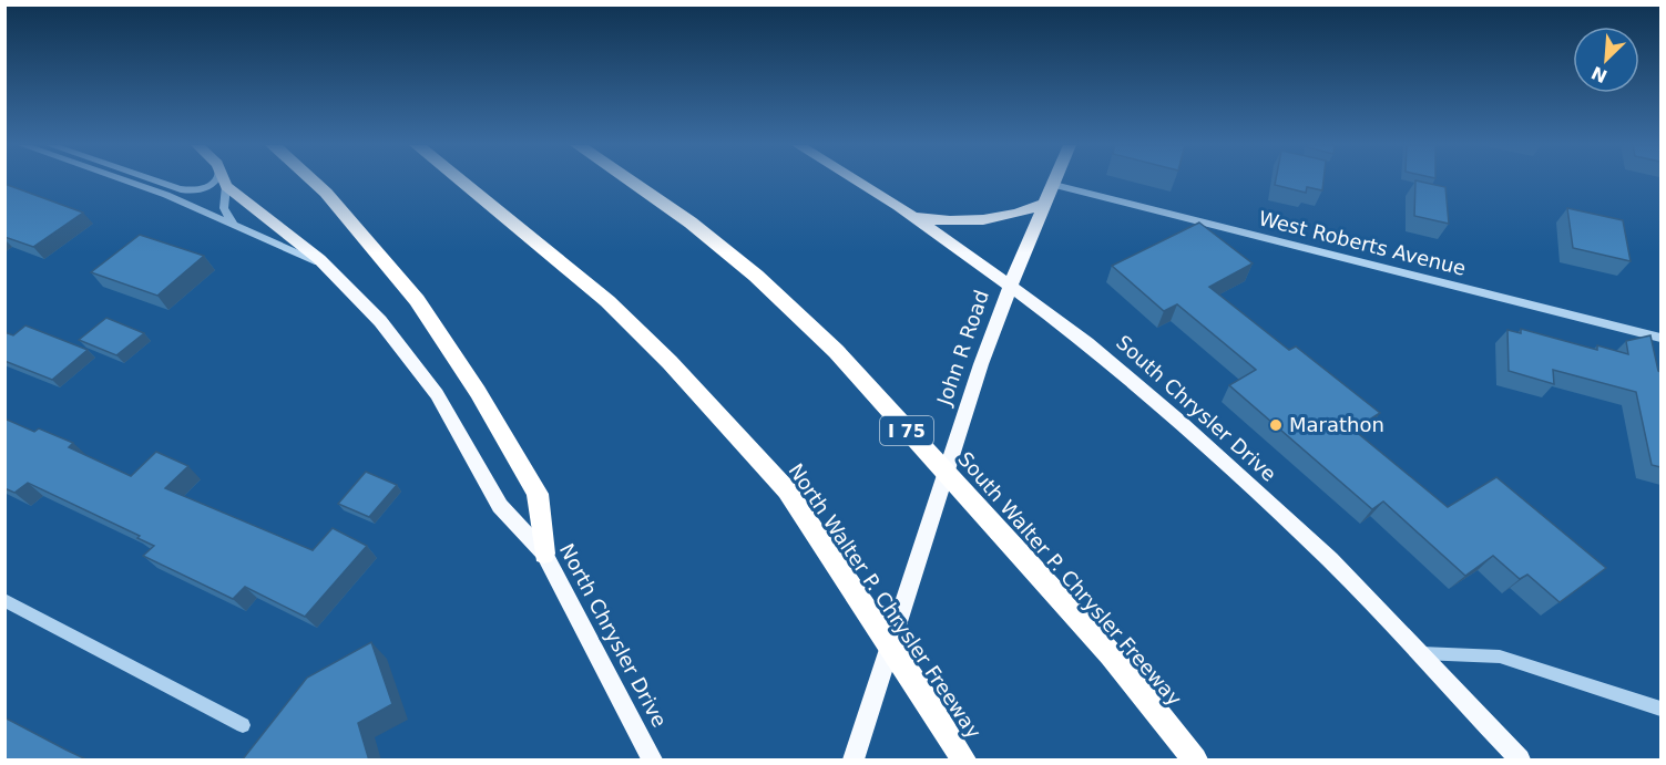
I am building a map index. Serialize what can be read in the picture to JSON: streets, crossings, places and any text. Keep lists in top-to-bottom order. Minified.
{"streets":{"highway":["I 75","South Walter P. Chrysler Freeway","North Walter P. Chrysler Freeway"],"main road":["John R Road","South Chrysler Drive","North Chrysler Drive"],"street":["West Roberts Avenue"]},"crossings":[["West Roberts Avenue","John R Road"],["John R Road","South Chrysler Drive"]],"places":["Marathon"],"north":"bottom left"}
